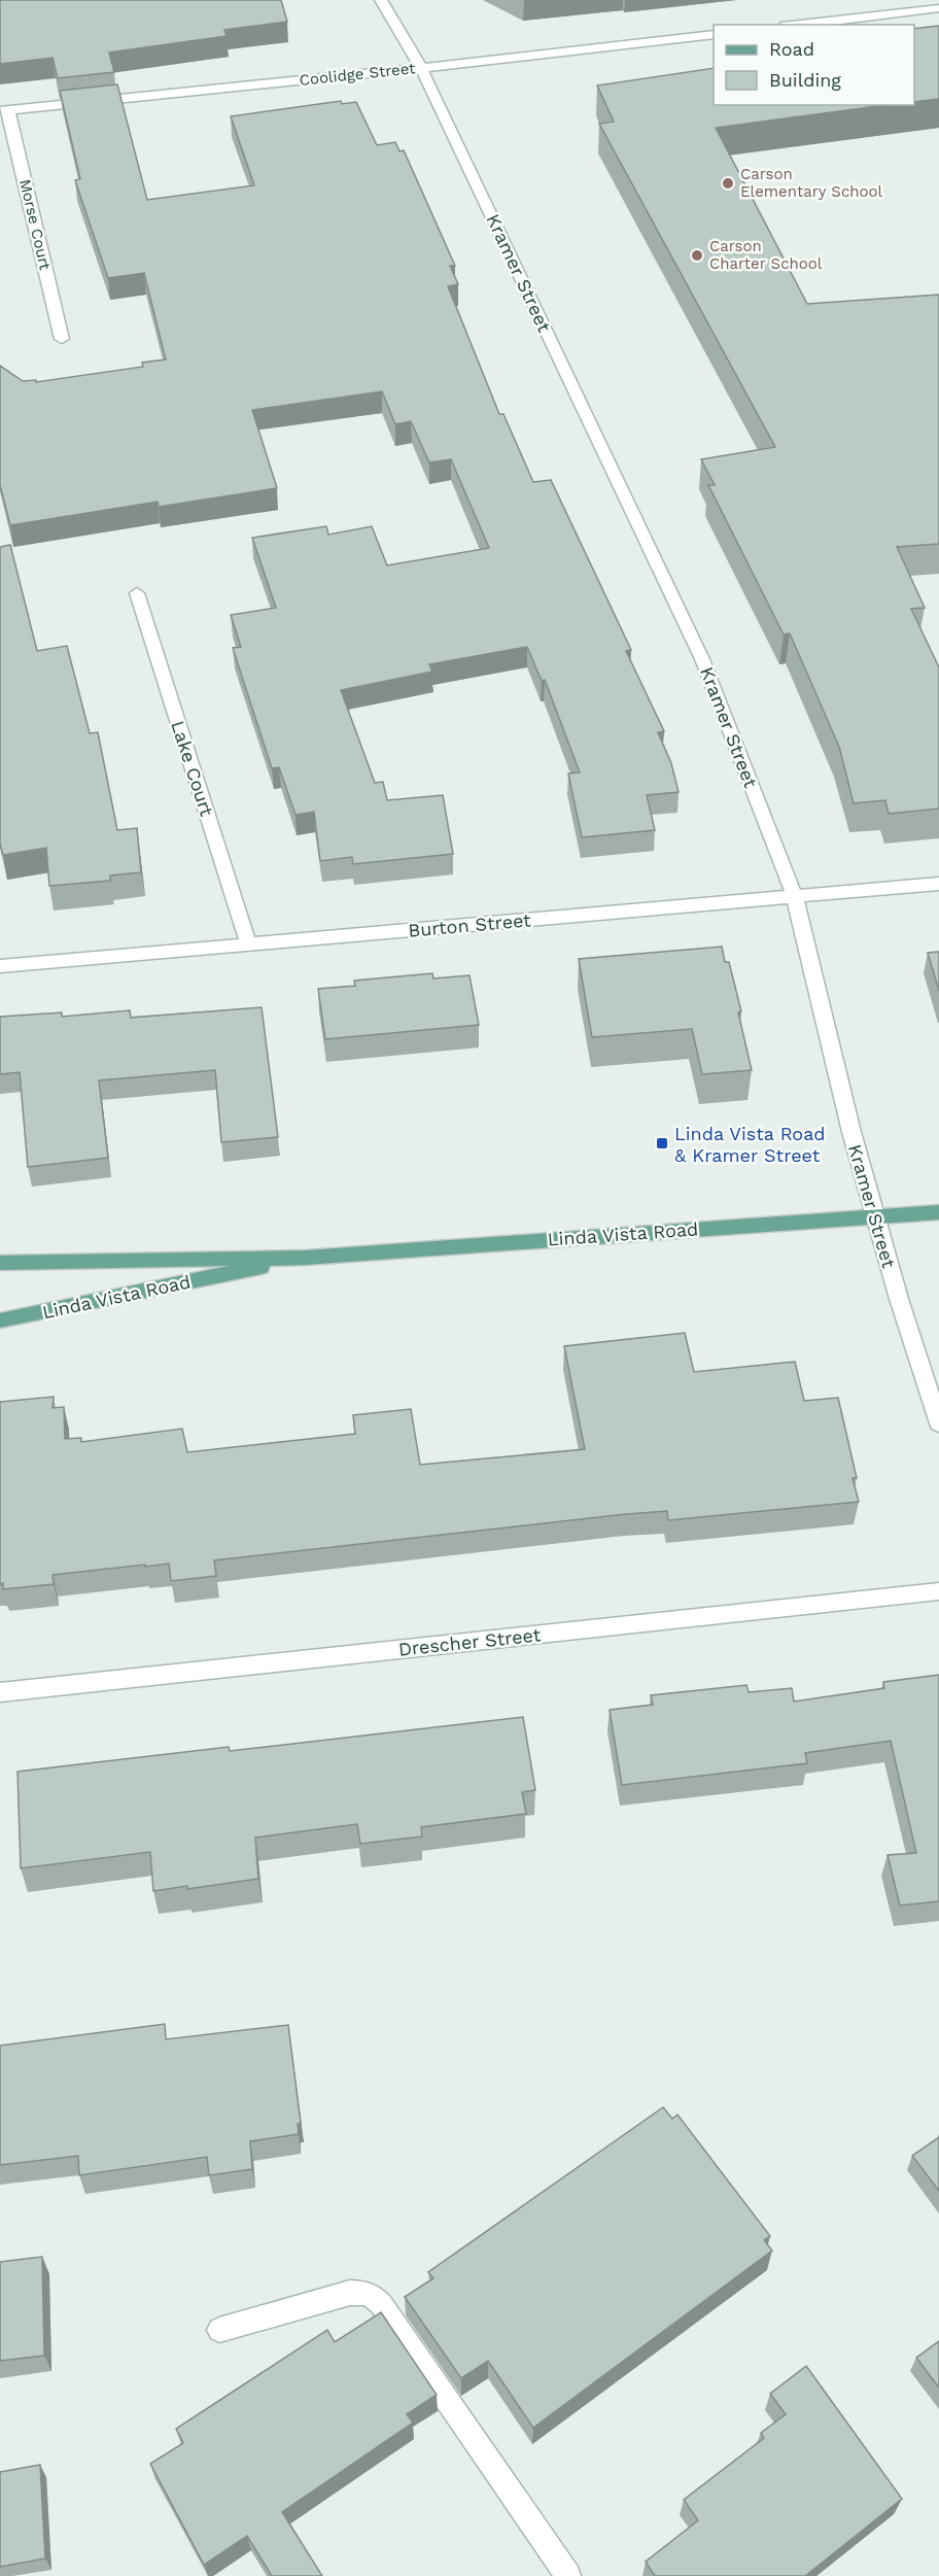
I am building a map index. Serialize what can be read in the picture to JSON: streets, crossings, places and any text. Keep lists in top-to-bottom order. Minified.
{"streets":{"main road":["Linda Vista Road"],"street":["Coolidge Street","Morse Court","Kramer Street","Lake Court","Burton Street","Drescher Street"]},"crossings":[["Coolidge Street","Morse Court"],["Coolidge Street","Kramer Street"],["Kramer Street","Burton Street"],["Kramer Street","Linda Vista Road"],["Lake Court","Burton Street"]],"places":{"other":["Carson Elementary School","Carson Charter School"],"transit":["Linda Vista Road & Kramer Street"]},"legend":["Road","Building"]}
